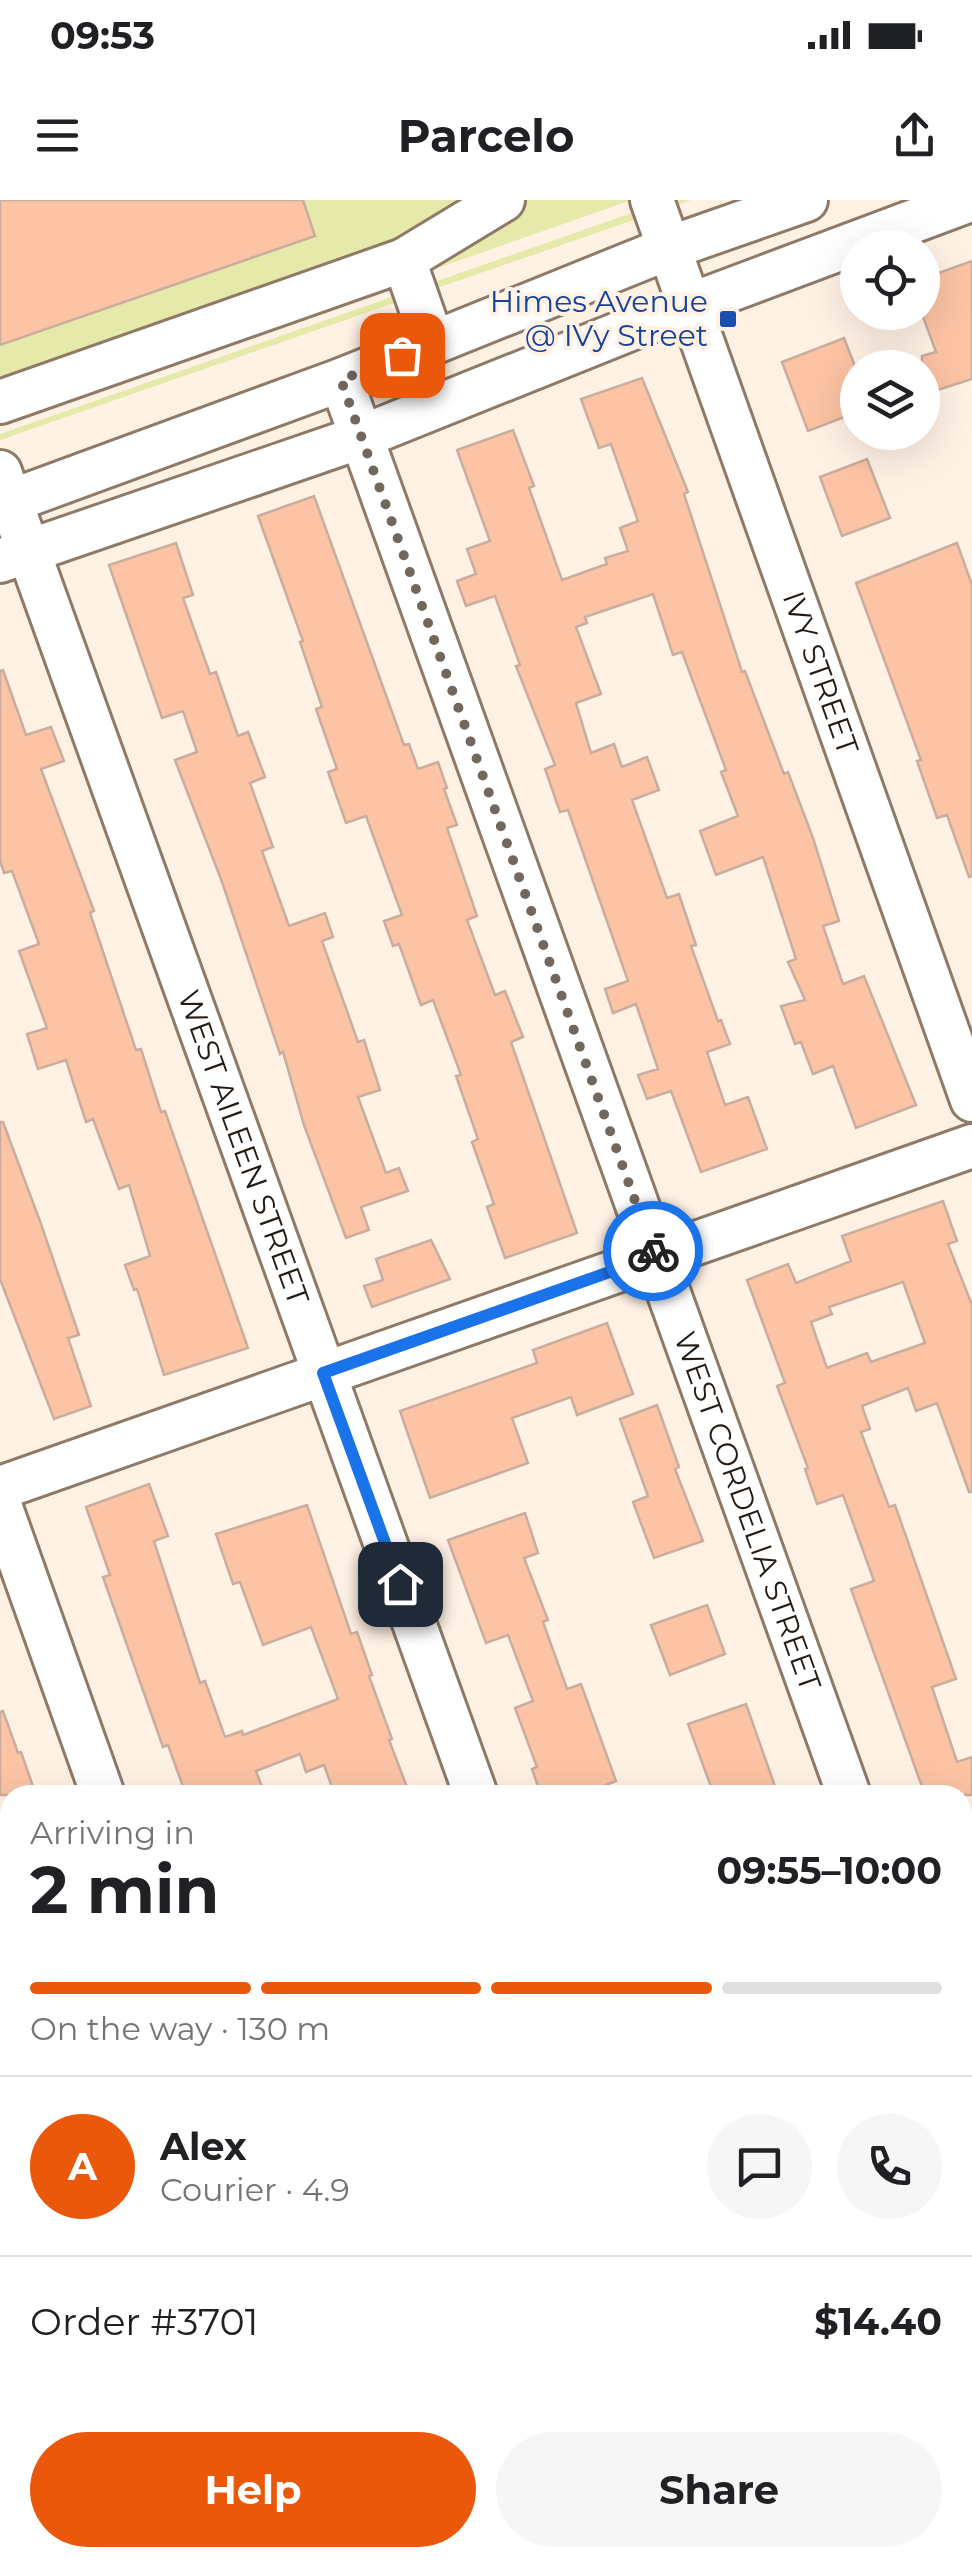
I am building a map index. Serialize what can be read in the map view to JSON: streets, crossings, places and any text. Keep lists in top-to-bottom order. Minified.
{"streets":{"street":["IVY STREET","WEST AILEEN STREET","WEST CORDELIA STREET"]},"places":{"transit":["Himes Avenue @ IVy Street"]},"page":{"status":"09:53","header":"Parcelo","heading":["2 min","Arriving in","09:55–10:00"],"panel":["Alex","Courier · 4.9","Order #3701","$14.40"],"bar":"On the way · 130 m","round":"A","buttons":["Help","Share"]}}
